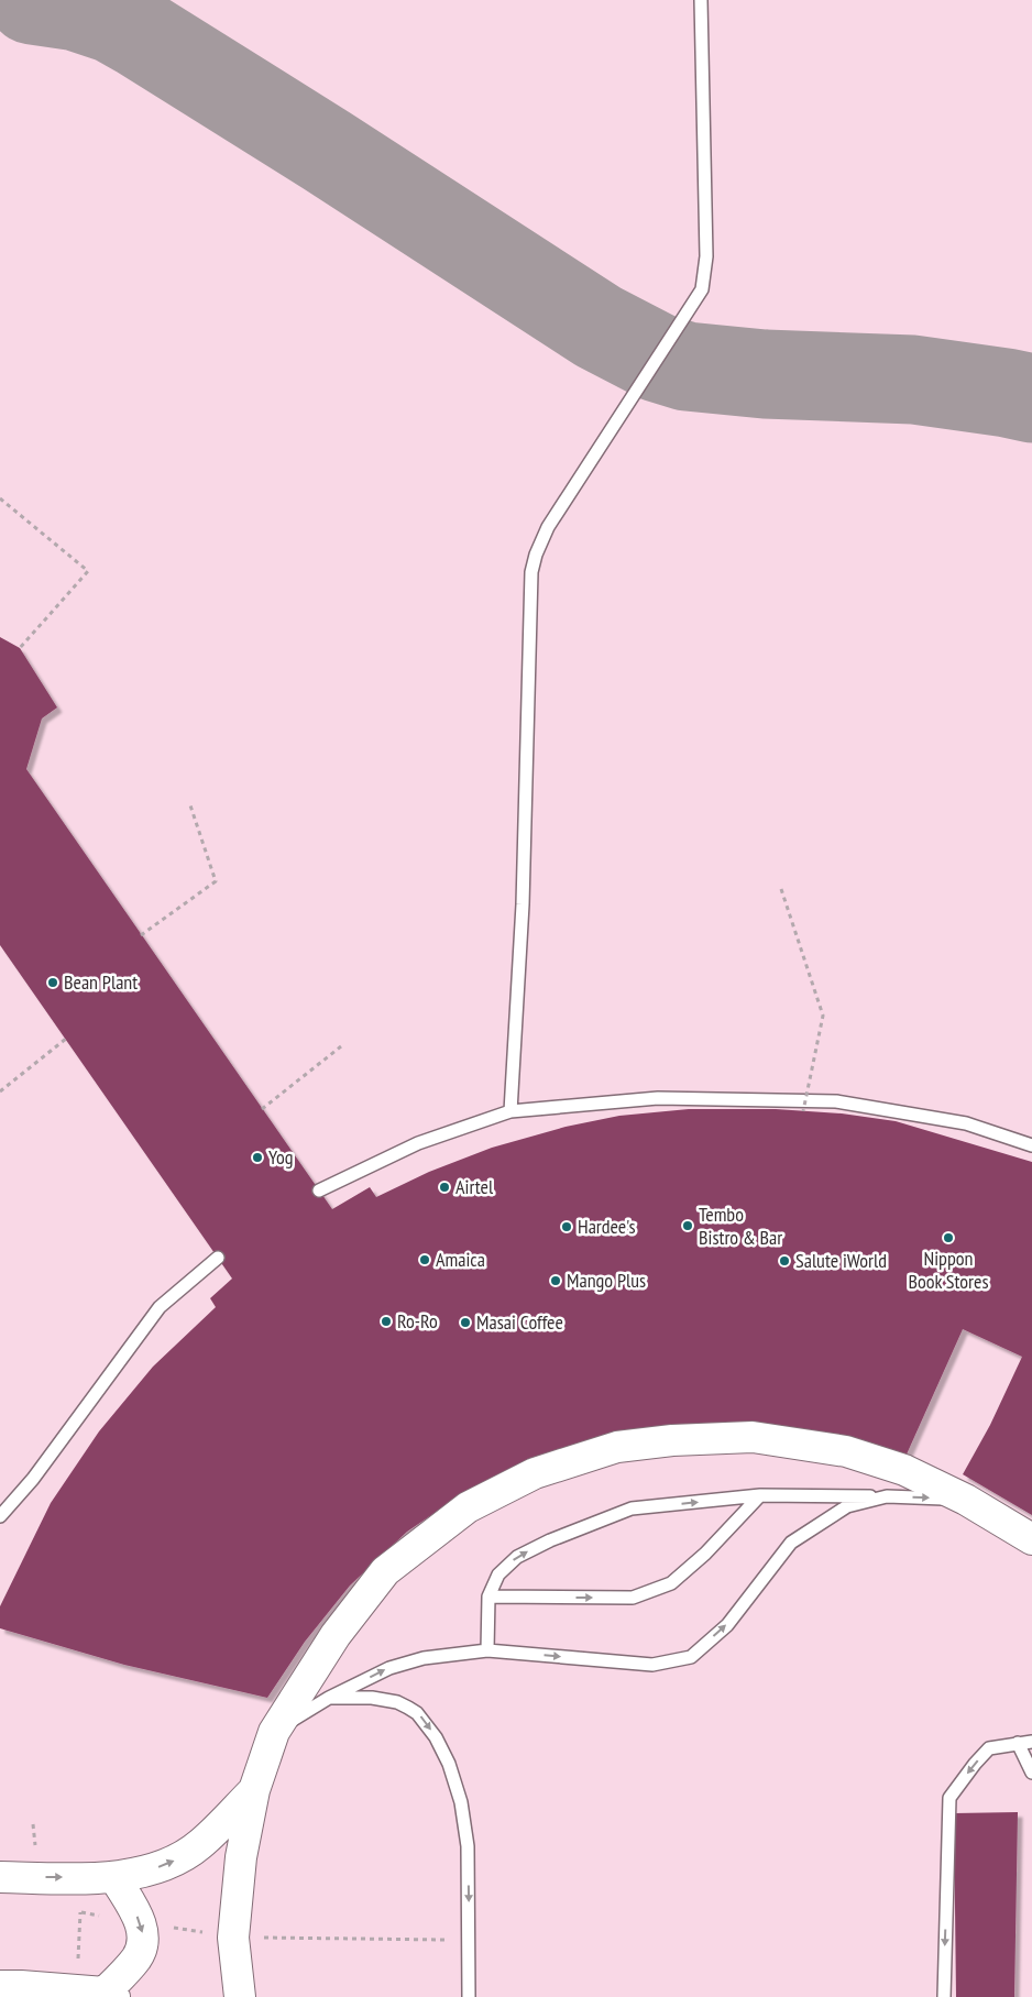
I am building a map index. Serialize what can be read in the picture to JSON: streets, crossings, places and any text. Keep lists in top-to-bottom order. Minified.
{"places":["Bean Plant","Yog","Airtel","Tembo Bistro & Bar","Hardee's","Nippon Book Stores","Amaica","Salute iWorld","Mango Plus","Ro-Ro","Masai Coffee"]}
